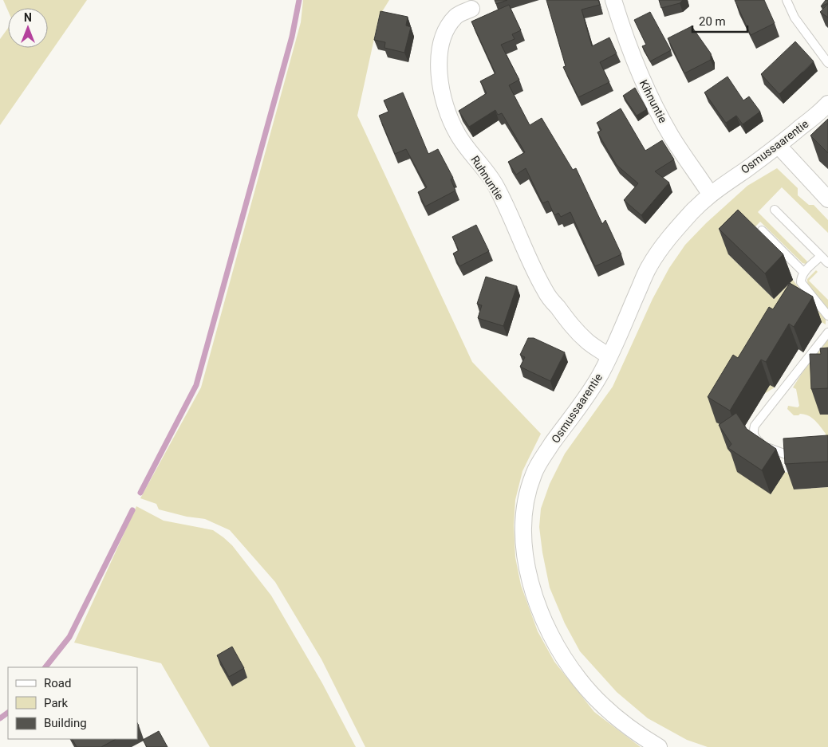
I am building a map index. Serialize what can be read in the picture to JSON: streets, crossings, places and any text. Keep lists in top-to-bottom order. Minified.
{"streets":{"street":["Kihnuntie","Osmussaarentie","Ruhnuntie"]},"crossings":[["Kihnuntie","Osmussaarentie"],["Osmussaarentie","Ruhnuntie"]],"legend":["Road","Park","Building"],"scale_bar":"20 m","north":"top"}
